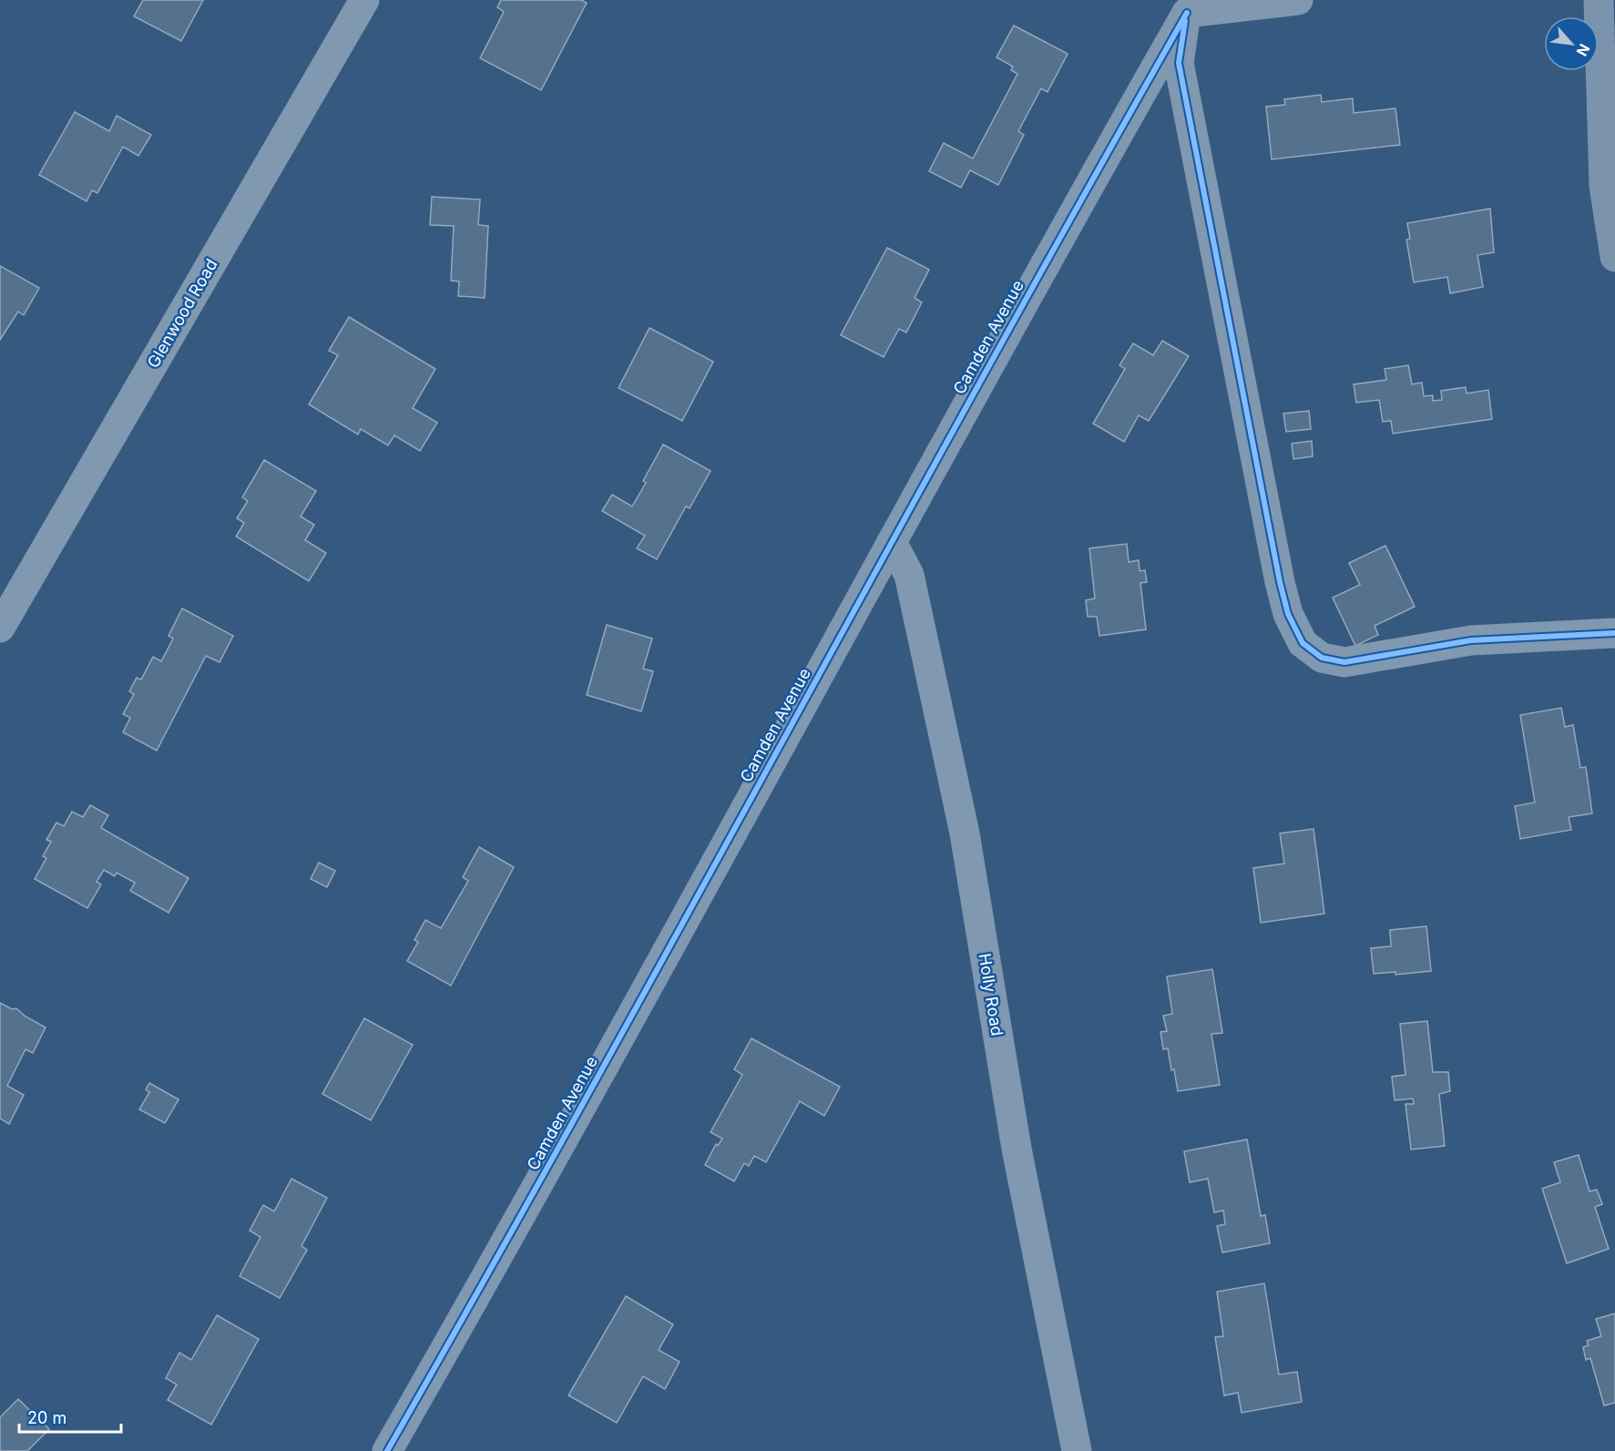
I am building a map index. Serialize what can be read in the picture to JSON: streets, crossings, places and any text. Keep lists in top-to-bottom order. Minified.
{"streets":{"street":["Glenwood Road","Camden Avenue","Holly Road"]},"crossings":[["Camden Avenue","Holly Road"]],"scale_bar":"20 m","north":"bottom right"}
